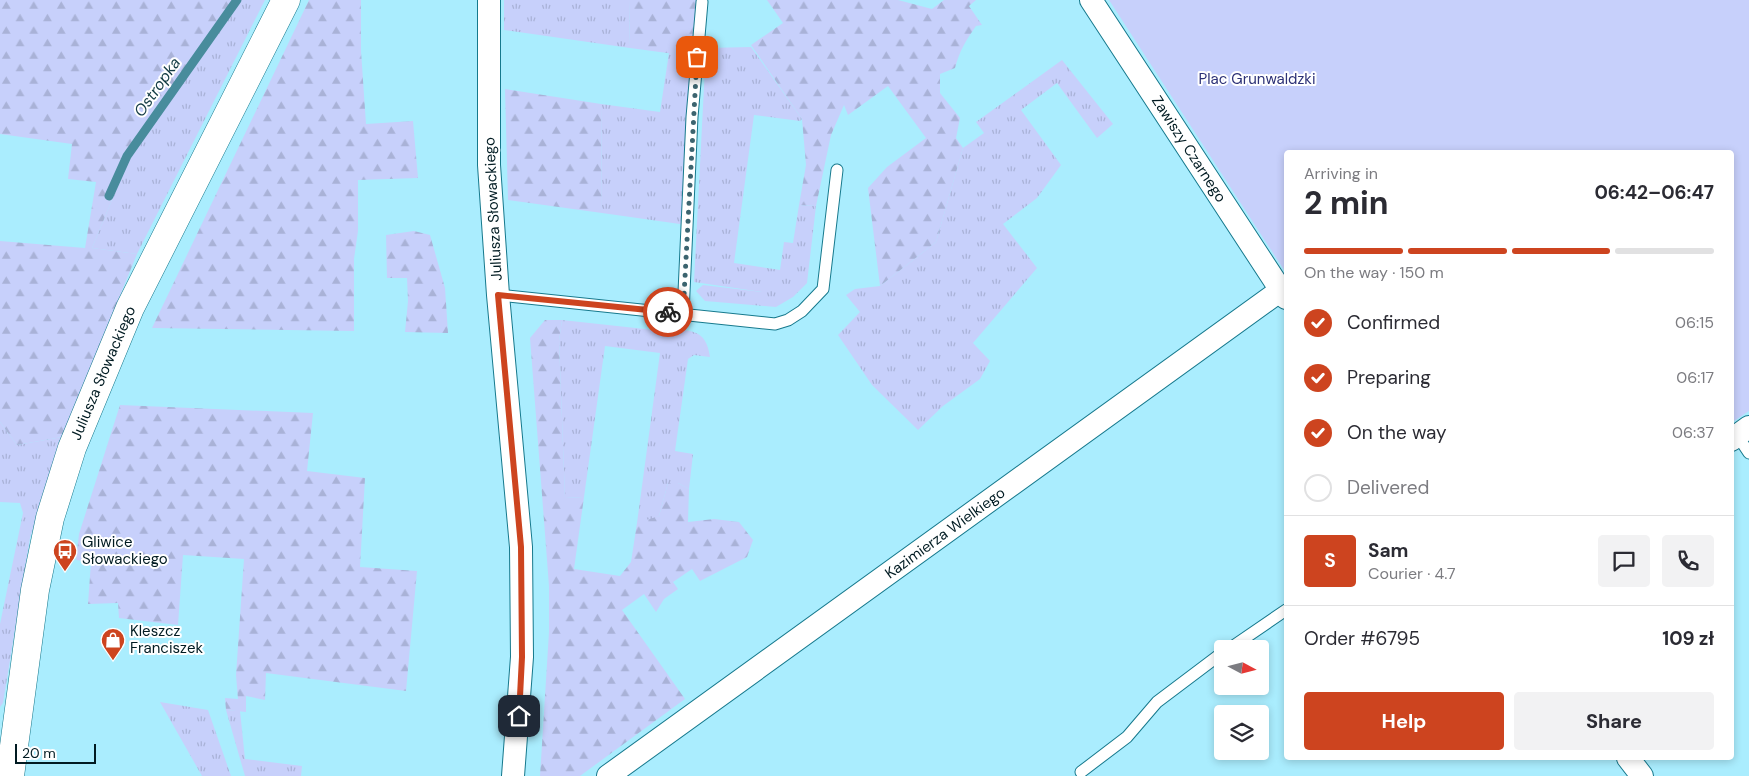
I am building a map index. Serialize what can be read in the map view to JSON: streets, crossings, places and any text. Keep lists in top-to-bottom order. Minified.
{"streets":{"main road":["Juliusza Słowackiego"],"street":["Zawiszy Czarnego","Kazimierza Wielkiego"]},"crossings":[["Zawiszy Czarnego","Kazimierza Wielkiego"]],"water":["Ostropka"],"parks":["Plac Grunwaldzki"],"places":{"bus stop":["Gliwice Słowackiego"],"shop":["Kleszcz Franciszek"]},"scale_bar":"20 m","north":"right","page":{"heading":["2 min","Arriving in","06:42–06:47"],"panel":["Sam","Courier · 4.7","Order #6795","109 zł"],"bar":"On the way · 150 m","list":[["Confirmed","06:15"],["Preparing","06:17"],["On the way","06:37"],"Delivered"],"round":"S","buttons":["Help","Share"],"scale":"20 m"}}
